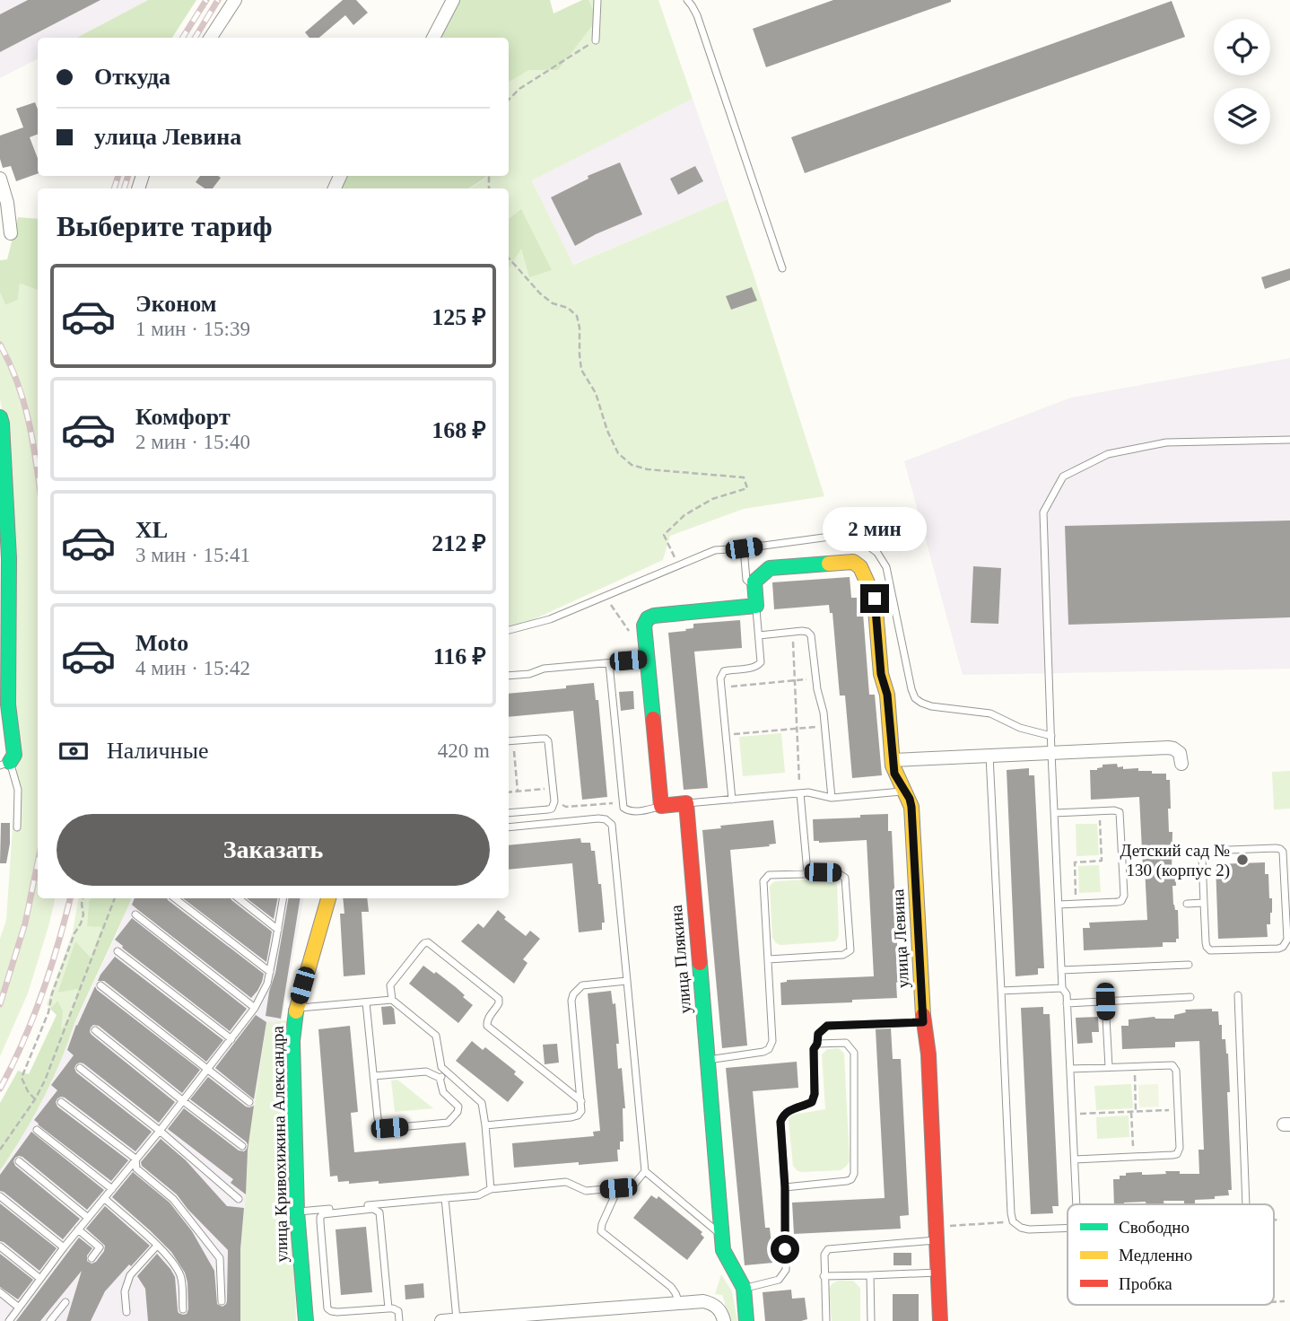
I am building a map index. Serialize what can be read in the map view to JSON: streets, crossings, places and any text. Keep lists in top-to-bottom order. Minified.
{"streets":{"street":["улица Левина","улица Плякина","улица Кривохижина Александра"]},"places":["Детский сад № 130 (корпус 2)"],"legend":["Свободно","Медленно","Пробка"],"page":{"banner":["Откуда","улица Левина"],"heading":"Выберите тариф","list":[{"name":"Эконом","note":"1 мин · 15:39","value":"125 ₽"},{"name":"Комфорт","note":"2 мин · 15:40","value":"168 ₽"},{"name":"XL","note":"3 мин · 15:41","value":"212 ₽"},{"name":"Moto","note":"4 мин · 15:42","value":"116 ₽"}],"bubble":"2 мин","pay":["Наличные","420 m"],"buttons":"Заказать"}}
